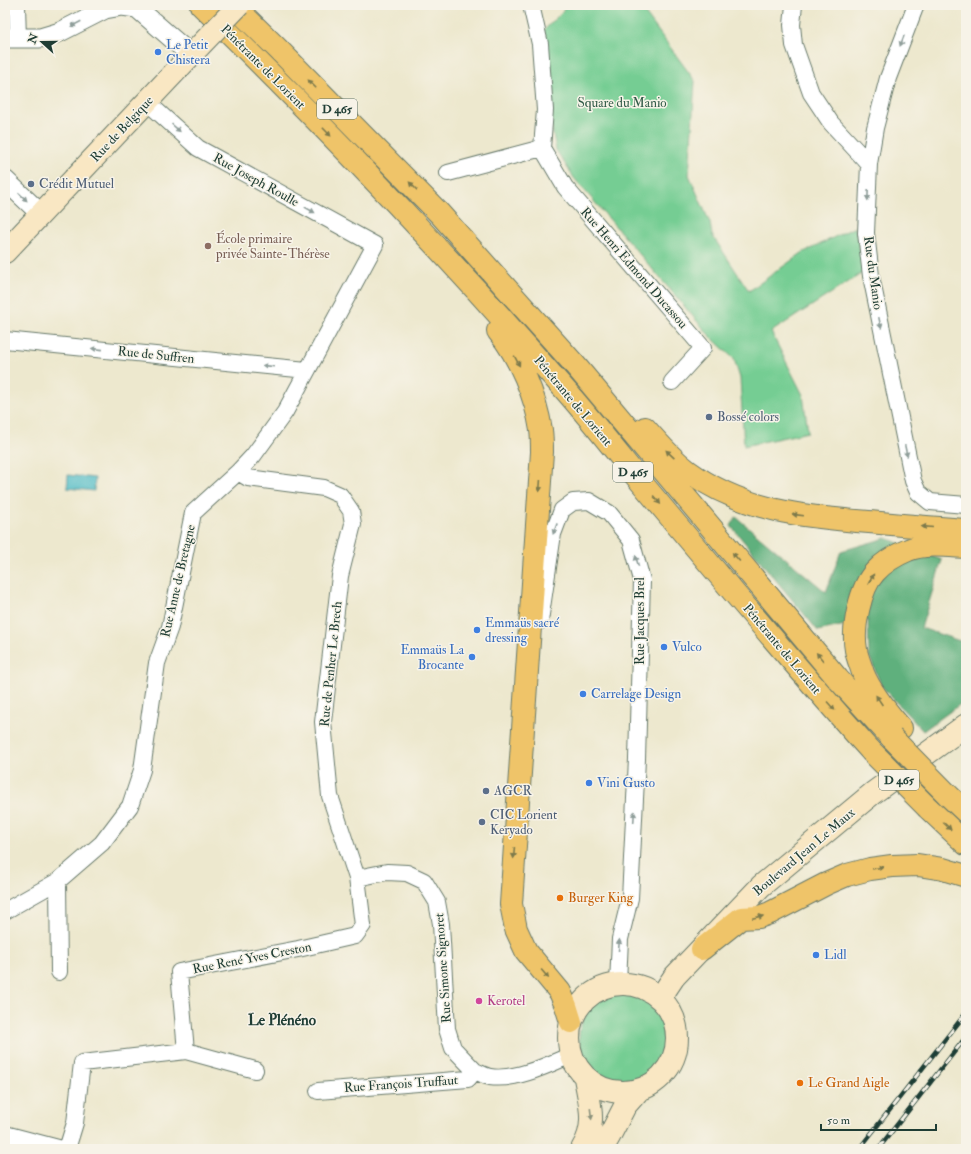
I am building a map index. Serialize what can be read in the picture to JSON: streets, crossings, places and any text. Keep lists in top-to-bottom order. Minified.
{"streets":{"highway":["Pénétrante de Lorient","D 465"],"main road":["Rue de Belgique","Boulevard Jean Le Maux"],"street":["Rue Joseph Roulle","Rue Henri Edmond Ducassou","Rue du Manio","Rue de Suffren","Rue Anne de Bretagne","Rue Jacques Brel","Rue de Penher Le Brech","Rue René Yves Creston","Rue Simone Signoret","Rue François Truffaut"]},"crossings":[["Rue de Belgique","Rue Joseph Roulle"],["Rue Joseph Roulle","Rue Anne de Bretagne"],["Rue de Suffren","Rue Anne de Bretagne"],["Rue Anne de Bretagne","Rue de Penher Le Brech"],["Rue Jacques Brel","Boulevard Jean Le Maux"],["Rue Jacques Brel","Rue François Truffaut"],["Rue de Penher Le Brech","Rue René Yves Creston"],["Rue de Penher Le Brech","Rue Simone Signoret"],["Boulevard Jean Le Maux","Rue François Truffaut"],["Rue Simone Signoret","Rue François Truffaut"]],"one_way":["Rue Joseph Roulle","Rue de Suffren"],"districts":["Le Plénéno"],"parks":["Square du Manio"],"places":["Le Petit Chistera","Crédit Mutuel","École primaire privée Sainte-Thérèse","Bossé colors","Emmaüs sacré dressing","Vulco","Emmaüs La Brocante","Carrelage Design","Vini Gusto","AGCR","CIC Lorient Keryado","Burger King","Lidl","Kerotel","Le Grand Aigle"],"scale_bar":"50 m","north":"left"}
